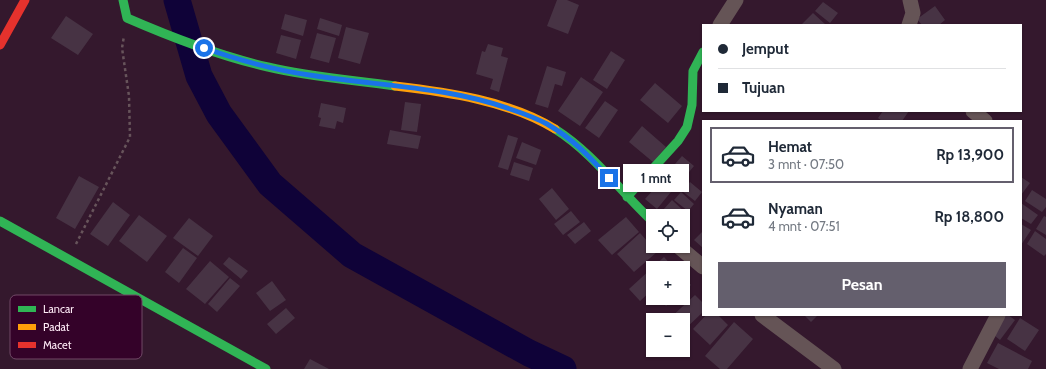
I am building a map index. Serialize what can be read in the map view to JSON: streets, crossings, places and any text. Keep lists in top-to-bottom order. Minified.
{"legend":["Lancar","Padat","Macet"],"page":{"banner":["Jemput","Tujuan"],"list":[{"name":"Hemat","note":"3 mnt · 07:50","value":"Rp 13,900"},{"name":"Nyaman","note":"4 mnt · 07:51","value":"Rp 18,800"}],"bubble":"1 mnt","map_buttons":["+","−"],"buttons":"Pesan"}}
